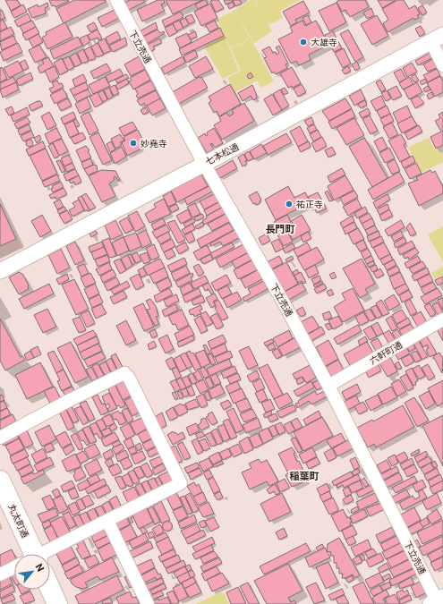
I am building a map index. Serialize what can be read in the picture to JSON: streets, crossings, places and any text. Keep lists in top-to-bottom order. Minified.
{"streets":{"main road":["丸太町通"],"street":["下立売通","七本松通","六軒町通"]},"crossings":[["下立売通","七本松通"],["下立売通","六軒町通"]],"districts":["長門町","稲葉町"],"places":["大雄寺","妙堯寺","祐正寺"],"north":"top right"}
